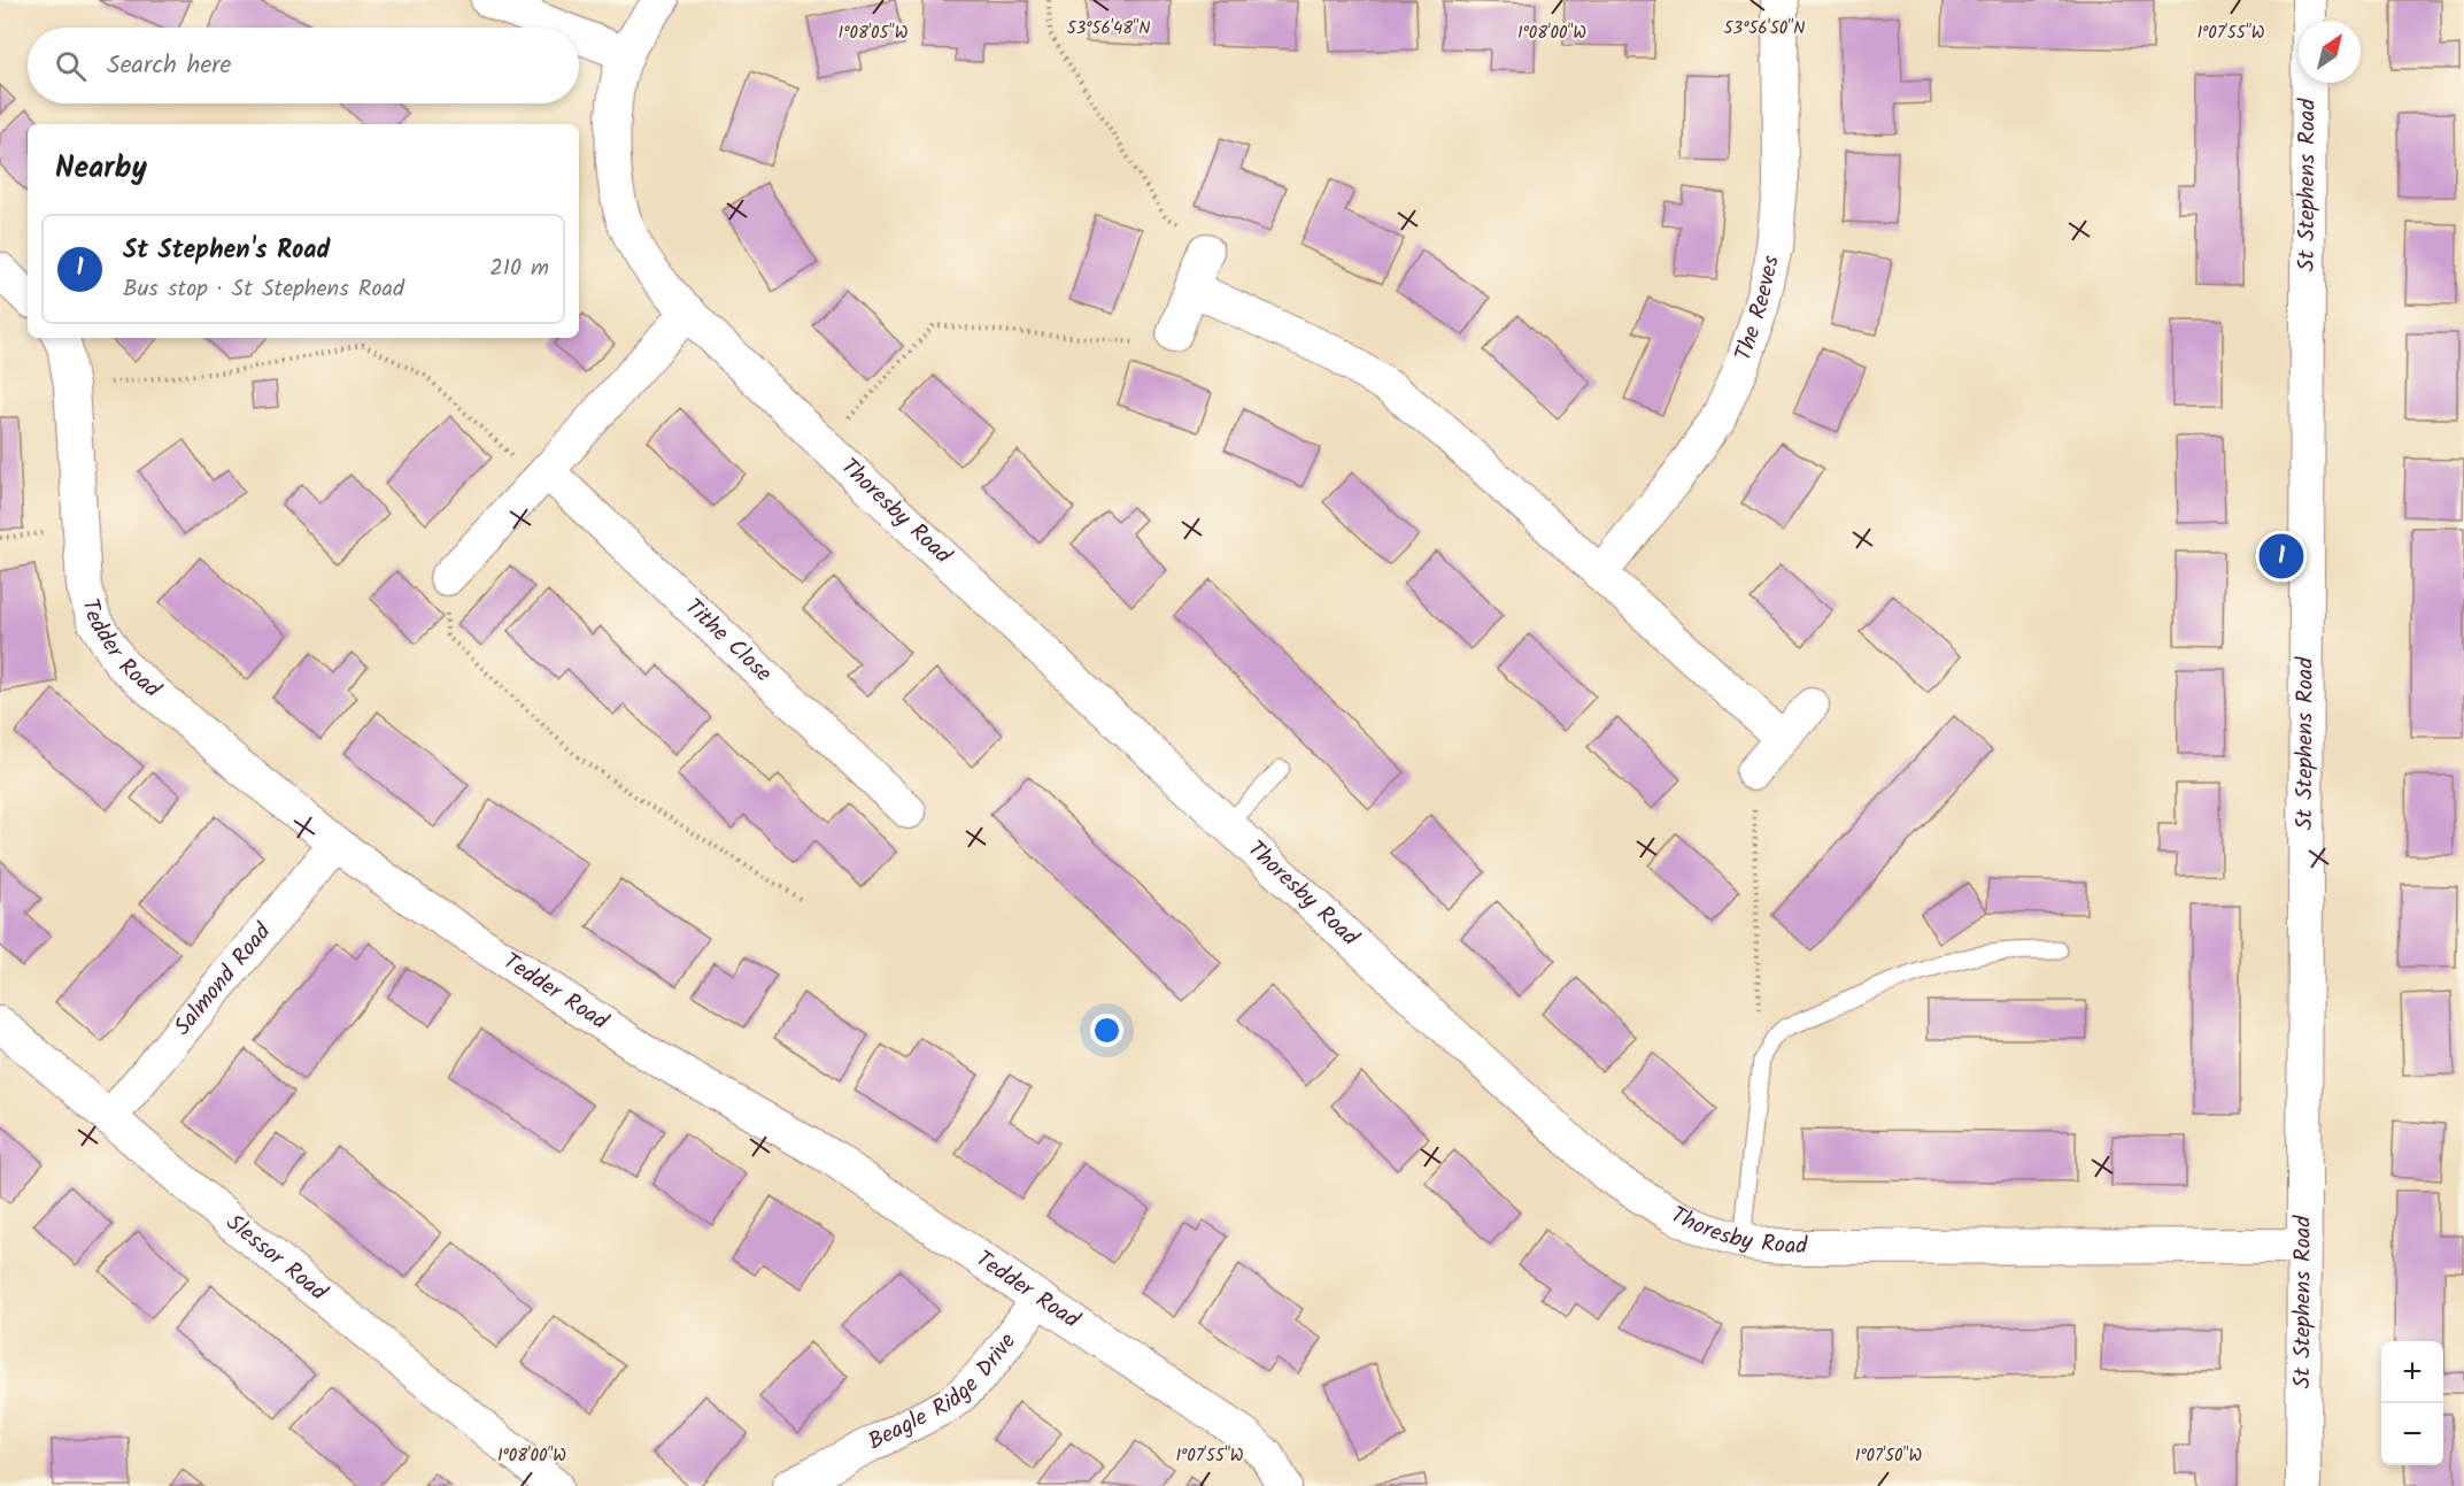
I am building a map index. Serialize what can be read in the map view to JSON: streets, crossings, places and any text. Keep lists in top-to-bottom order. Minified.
{"streets":{"street":["St Stephens Road","The Reeves","Thoresby Road","Tithe Close","Tedder Road","Salmond Road","Slessor Road","Beagle Ridge Drive"]},"crossings":[["St Stephens Road","Thoresby Road"],["Tedder Road","Salmond Road"],["Tedder Road","Beagle Ridge Drive"],["Salmond Road","Slessor Road"]],"north":"top right","page":{"search":"Search here","heading":"Nearby","list":[{"mark":"1","name":"St Stephen's Road","note":"Bus stop · St Stephens Road","value":"210 m"}],"pins":"1","map_buttons":["+","−"]},"coordinates":["53°56'48\"N","53°56'50\"N","1°08'05\"W","1°08'00\"W","1°07'55\"W","1°07'50\"W"]}
